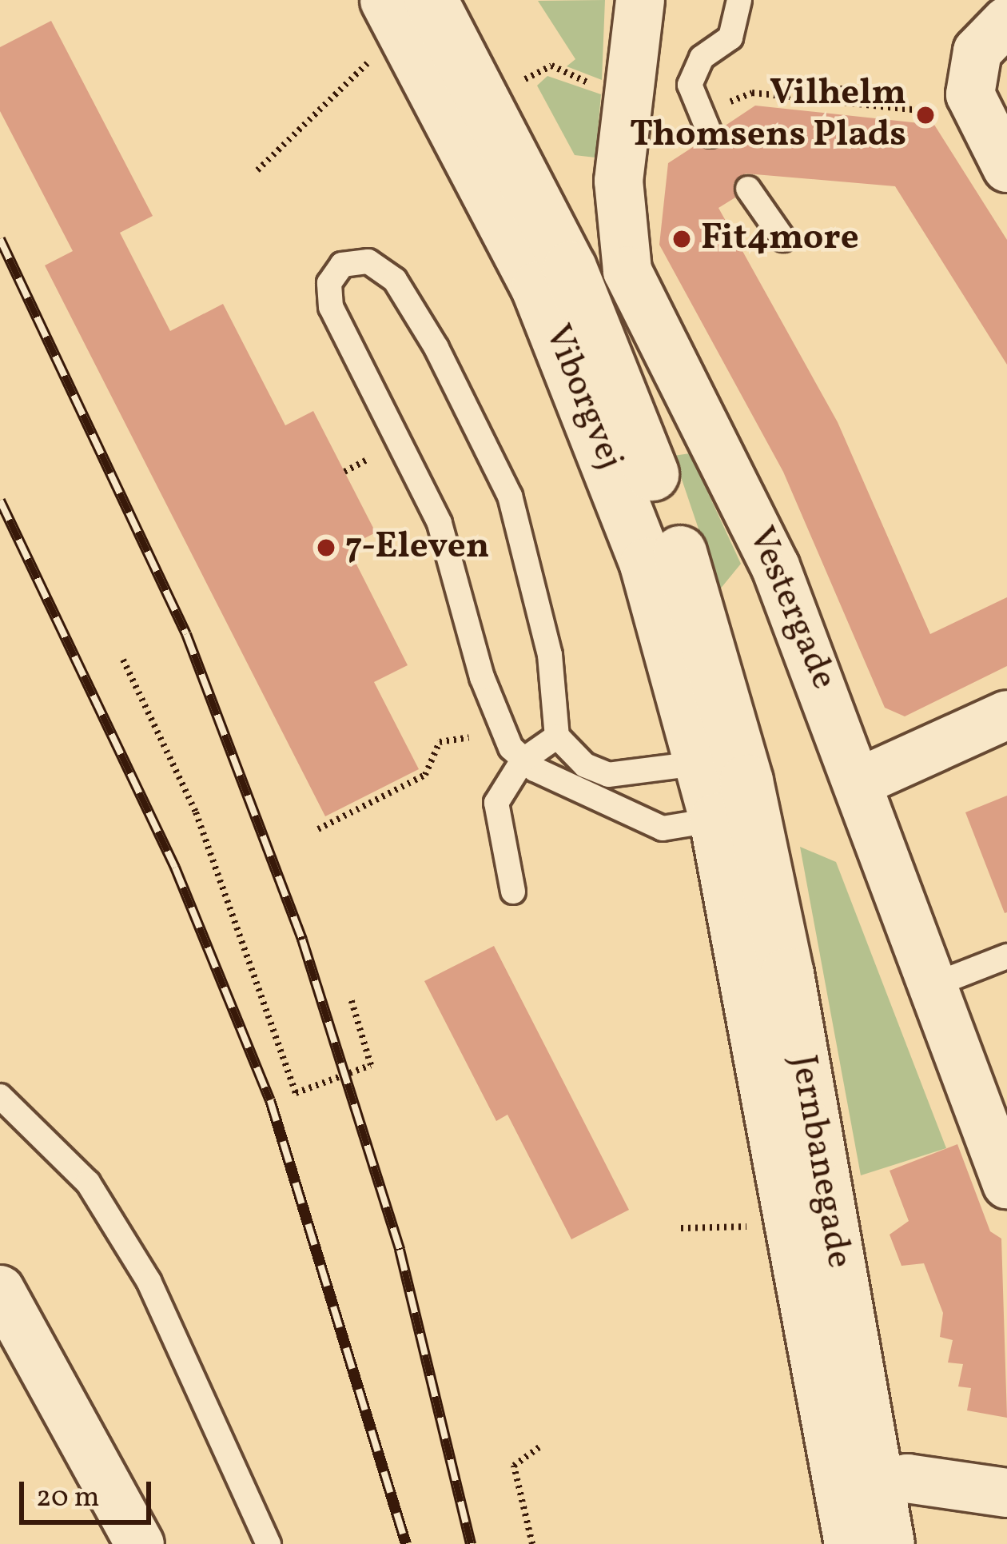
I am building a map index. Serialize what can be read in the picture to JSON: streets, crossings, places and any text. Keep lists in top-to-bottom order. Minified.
{"streets":{"main road":["Viborgvej","Jernbanegade"],"street":["Vestergade"]},"crossings":[["Viborgvej","Jernbanegade"]],"places":["Vilhelm Thomsens Plads","Fit4more","7-Eleven"],"scale_bar":"20 m"}
